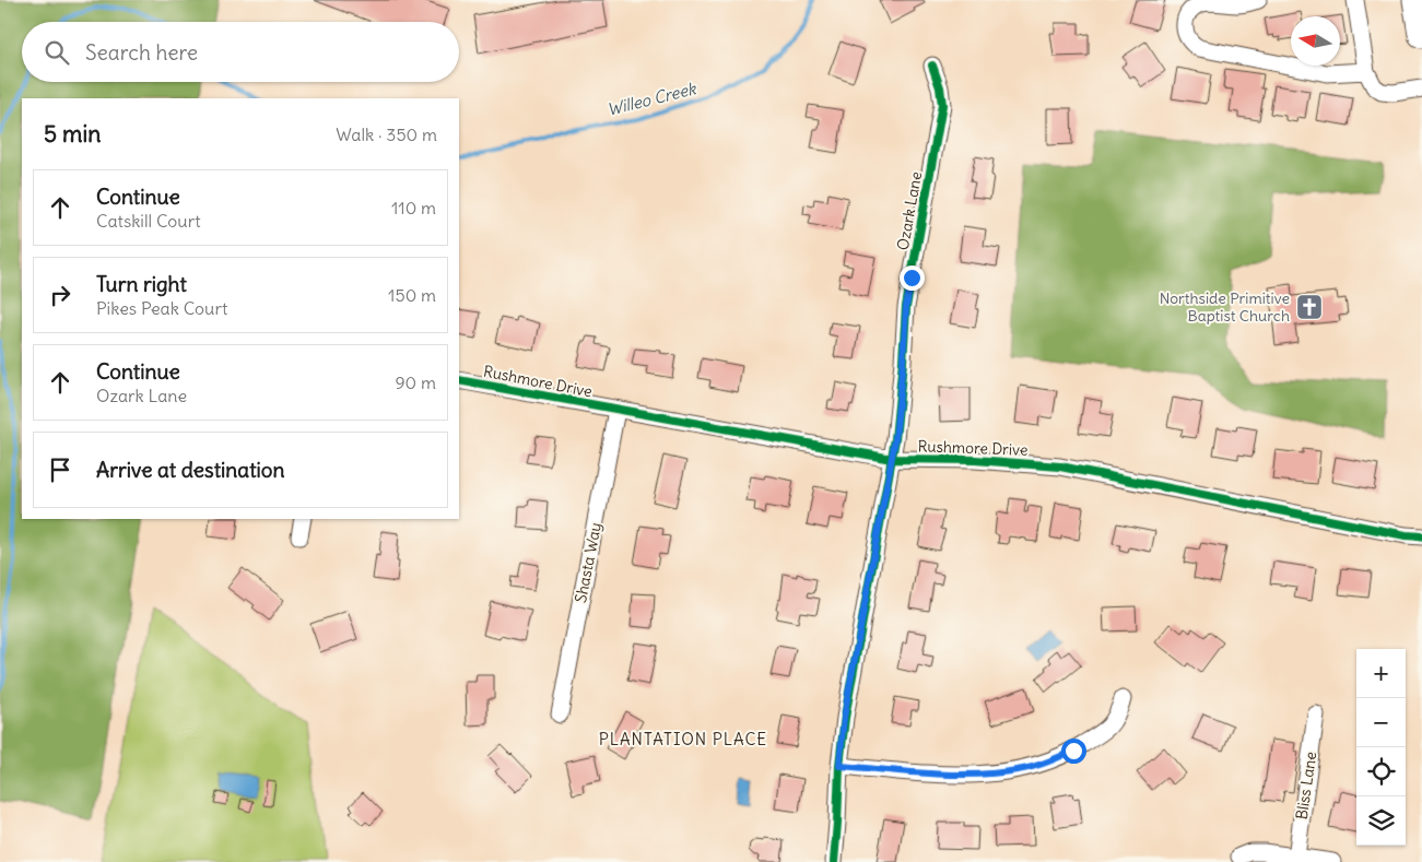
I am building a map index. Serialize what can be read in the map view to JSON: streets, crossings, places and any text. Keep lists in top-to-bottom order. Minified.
{"streets":{"street":["Ozark Lane","Rushmore Drive","Shasta Way","Bliss Lane"]},"crossings":[["Ozark Lane","Rushmore Drive"],["Rushmore Drive","Shasta Way"]],"districts":["PLANTATION PLACE"],"water":["Willeo Creek"],"places":{"church":["Northside Primitive Baptist Church"]},"north":"left","page":{"search":"Search here","heading":["5 min","Walk · 350 m"],"list":[["Continue","Catskill Court","110 m"],["Turn right","Pikes Peak Court","150 m"],["Continue","Ozark Lane","90 m"],"Arrive at destination"],"map_buttons":["+","−"]}}
